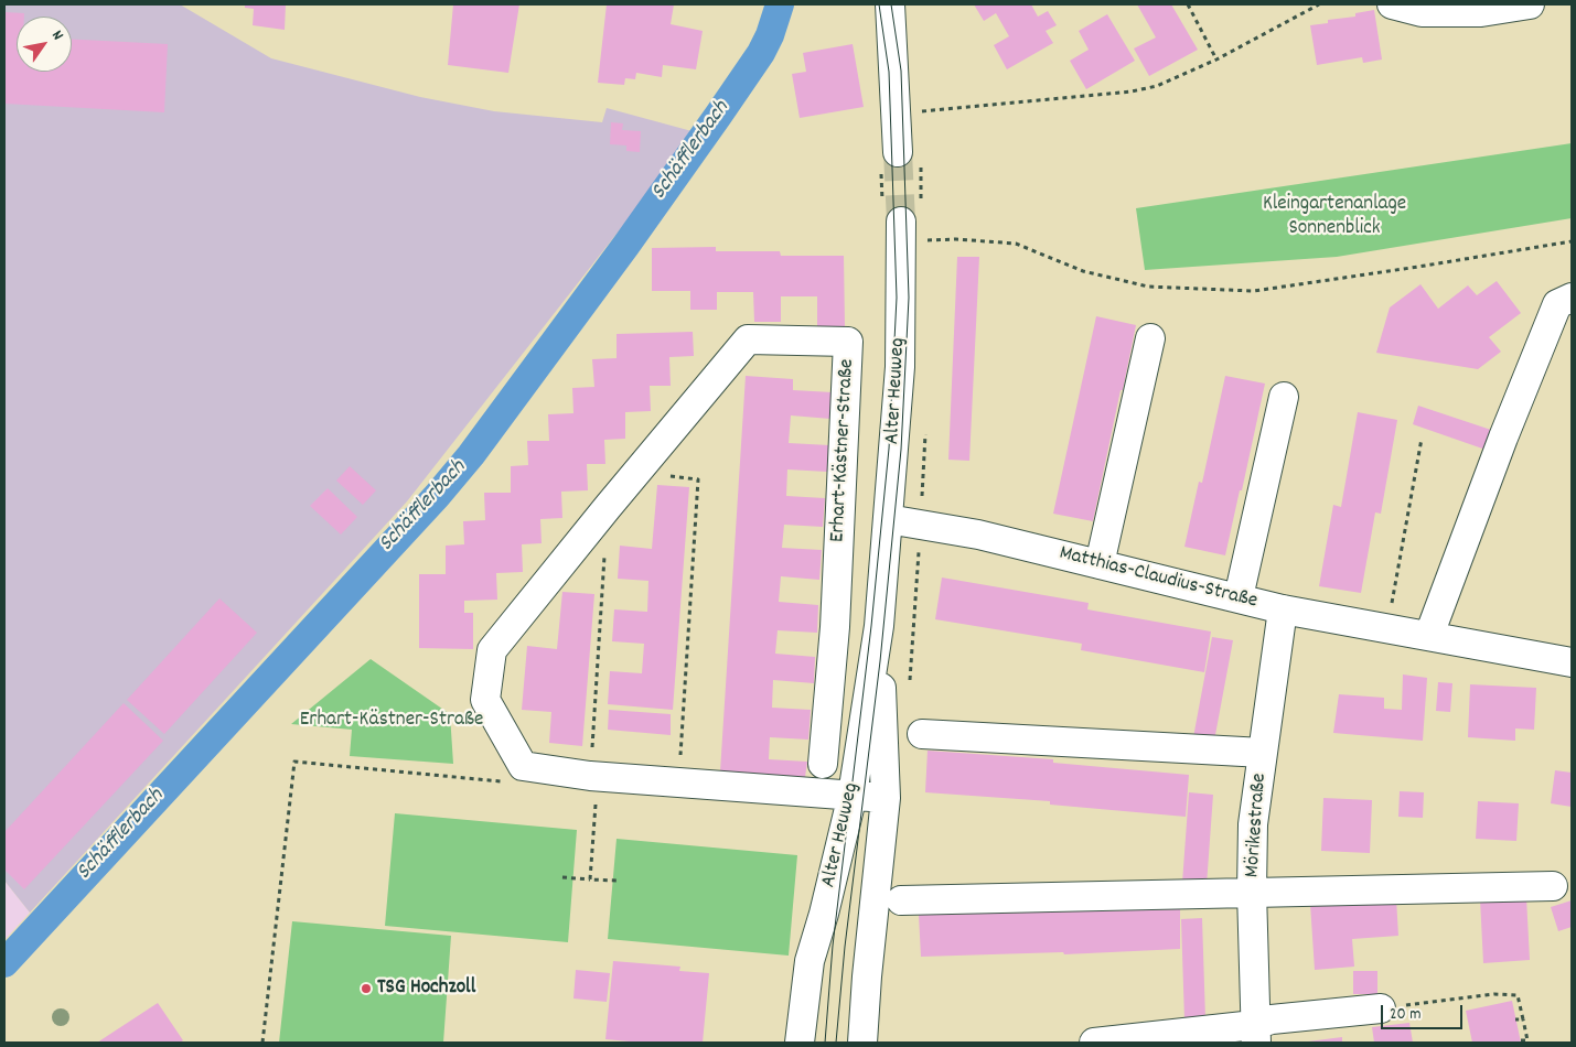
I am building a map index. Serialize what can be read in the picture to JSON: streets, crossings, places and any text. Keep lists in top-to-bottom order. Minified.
{"streets":{"street":["Alter Heuweg","Erhart-Kästner-Straße","Matthias-Claudius-Straße","Mörikestraße"]},"crossings":[["Alter Heuweg","Matthias-Claudius-Straße"],["Matthias-Claudius-Straße","Mörikestraße"]],"water":["Schäfflerbach"],"parks":["Kleingartenanlage Sonnenblick","Erhart-Kästner-Straße"],"places":["TSG Hochzoll"],"scale_bar":"20 m","north":"top right"}
